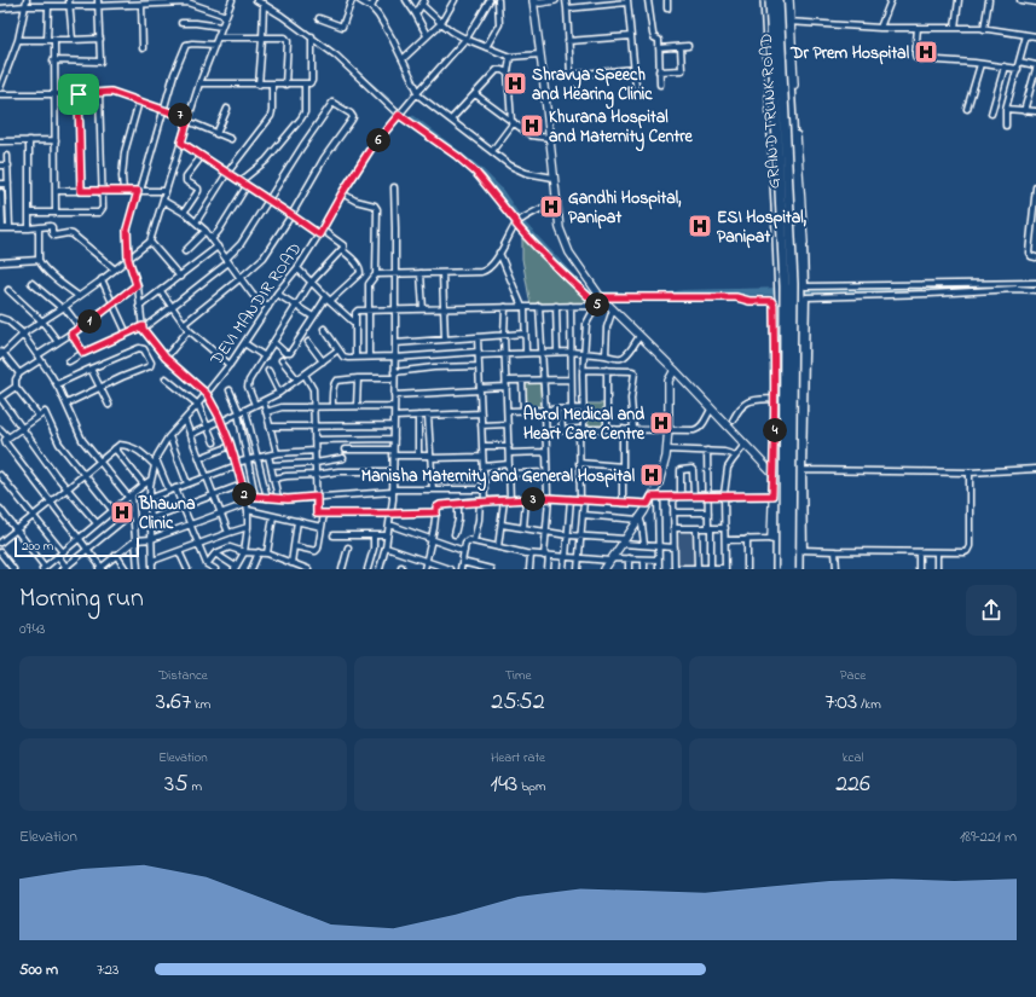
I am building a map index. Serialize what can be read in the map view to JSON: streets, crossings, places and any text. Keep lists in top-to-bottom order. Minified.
{"streets":{"highway":["GRAND TRUNK ROAD"],"street":["DEVI MANDIR ROAD"]},"places":{"hospital":["Dr Prem Hospital","Shravya Speech and Hearing Clinic","Khurana Hospital and Maternity Centre","Gandhi Hospital, Panipat","ESI Hospital, Panipat","Abrol Medical and Heart Care Centre","Manisha Maternity and General Hospital","Bhawna Clinic"]},"scale_bar":"200 m","page":{"pins":["7","6","5","1","4","2","3"],"scale":"200 m","heading":["Morning run","09:43"],"stats":[["Distance","3.67 km"],["Time","25:52"],["Pace","7:03 /km"],["Elevation","35 m"],["Heart rate","143 bpm"],["kcal","226"]],"chart":["Elevation","189–221 m"],"list":[{"name":"500 m","note":"7:23"}]}}
